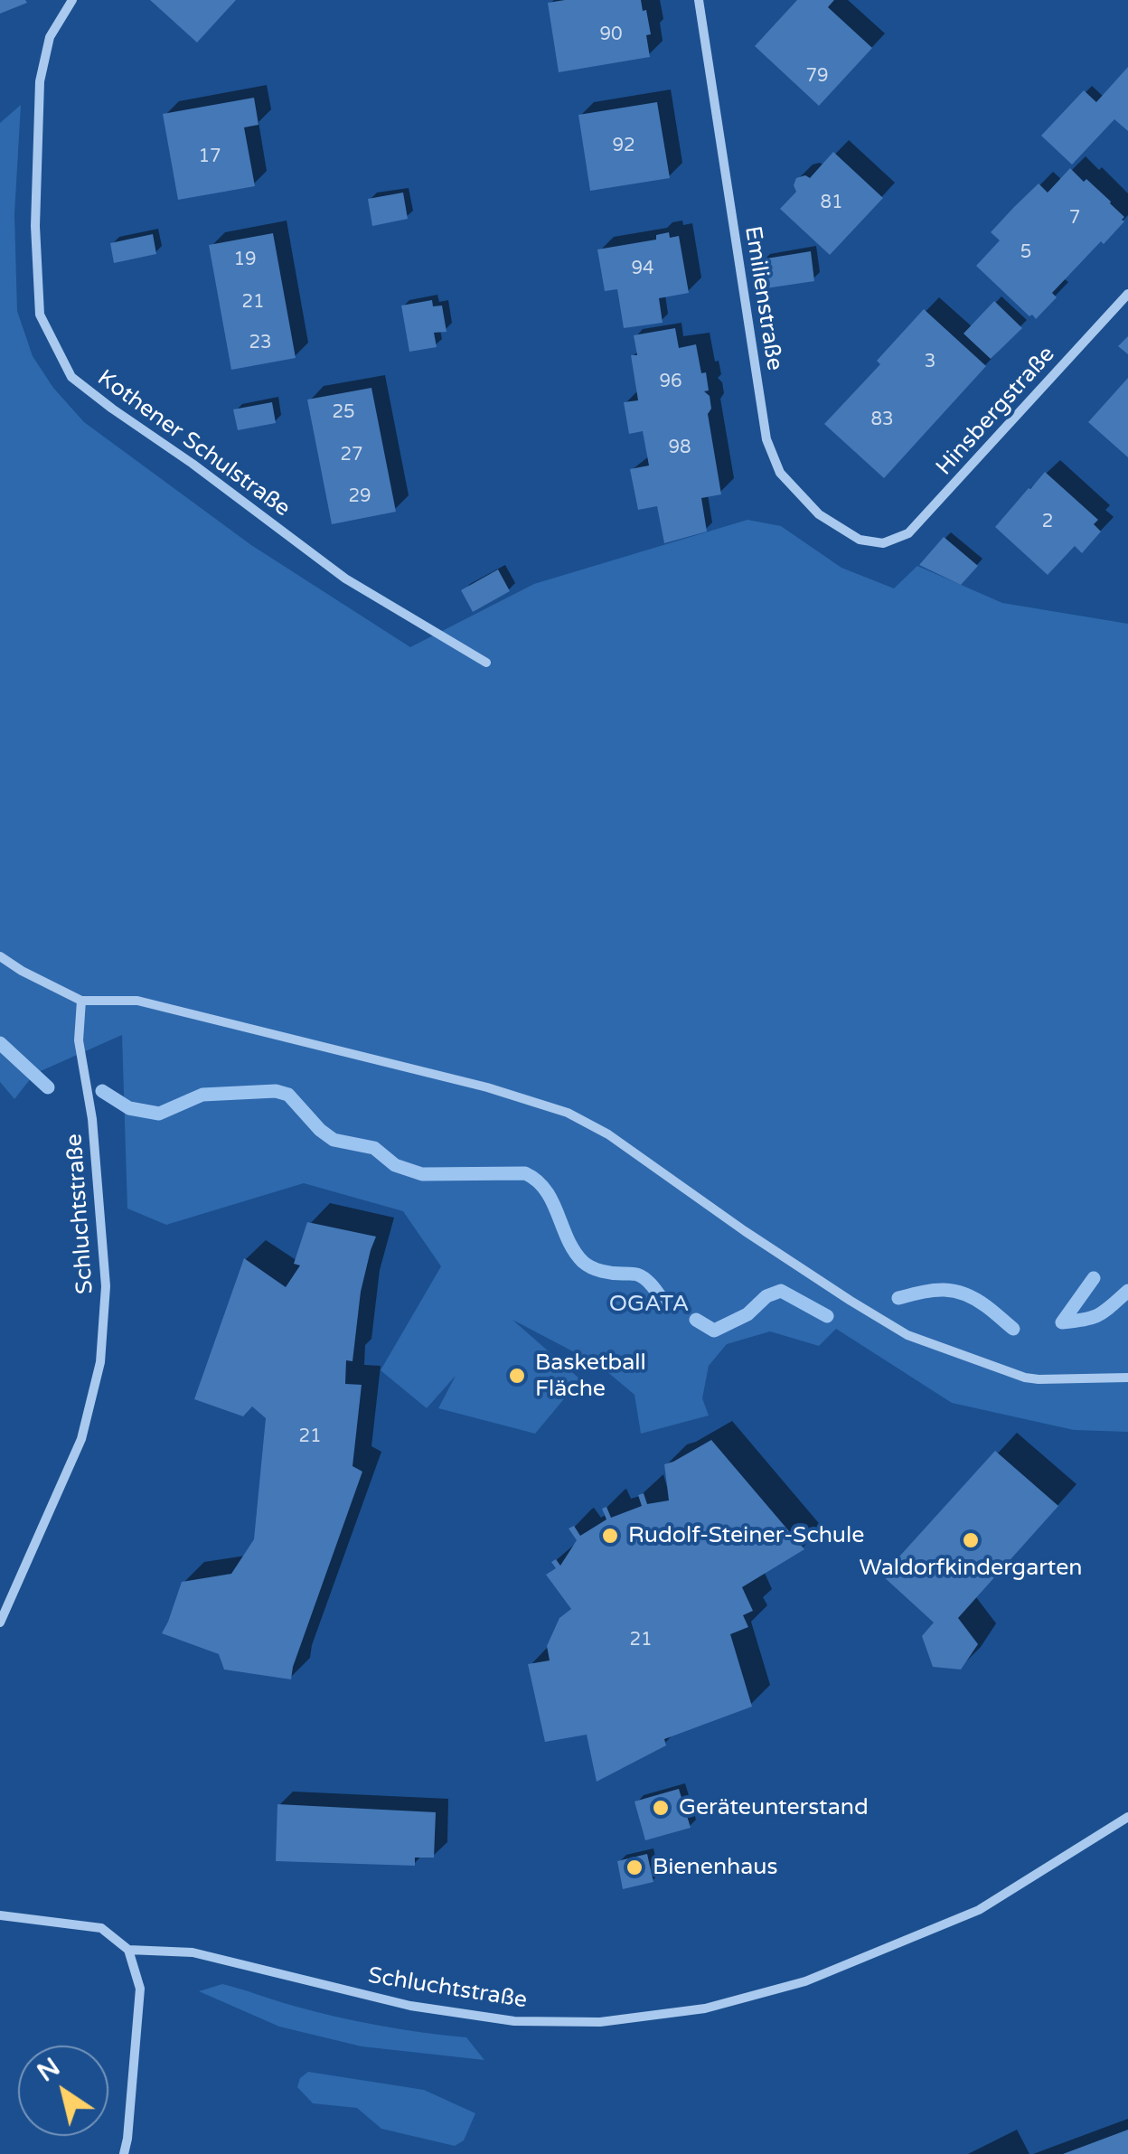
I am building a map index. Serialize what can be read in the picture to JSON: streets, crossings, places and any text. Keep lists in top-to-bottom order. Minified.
{"streets":{"street":["Emilienstraße","Hinsbergstraße","Kothener Schulstraße","Schluchtstraße"]},"crossings":[["Emilienstraße","Hinsbergstraße"]],"parks":["OGATA"],"places":["Basketball Fläche","Rudolf-Steiner-Schule","Waldorfkindergarten","Geräteunterstand","Bienenhaus"],"house_numbers":["90","79","92","17","81","7","5","19","94","21","23","3","96","25","83","98","27","29","2","21","21"],"north":"top left"}
